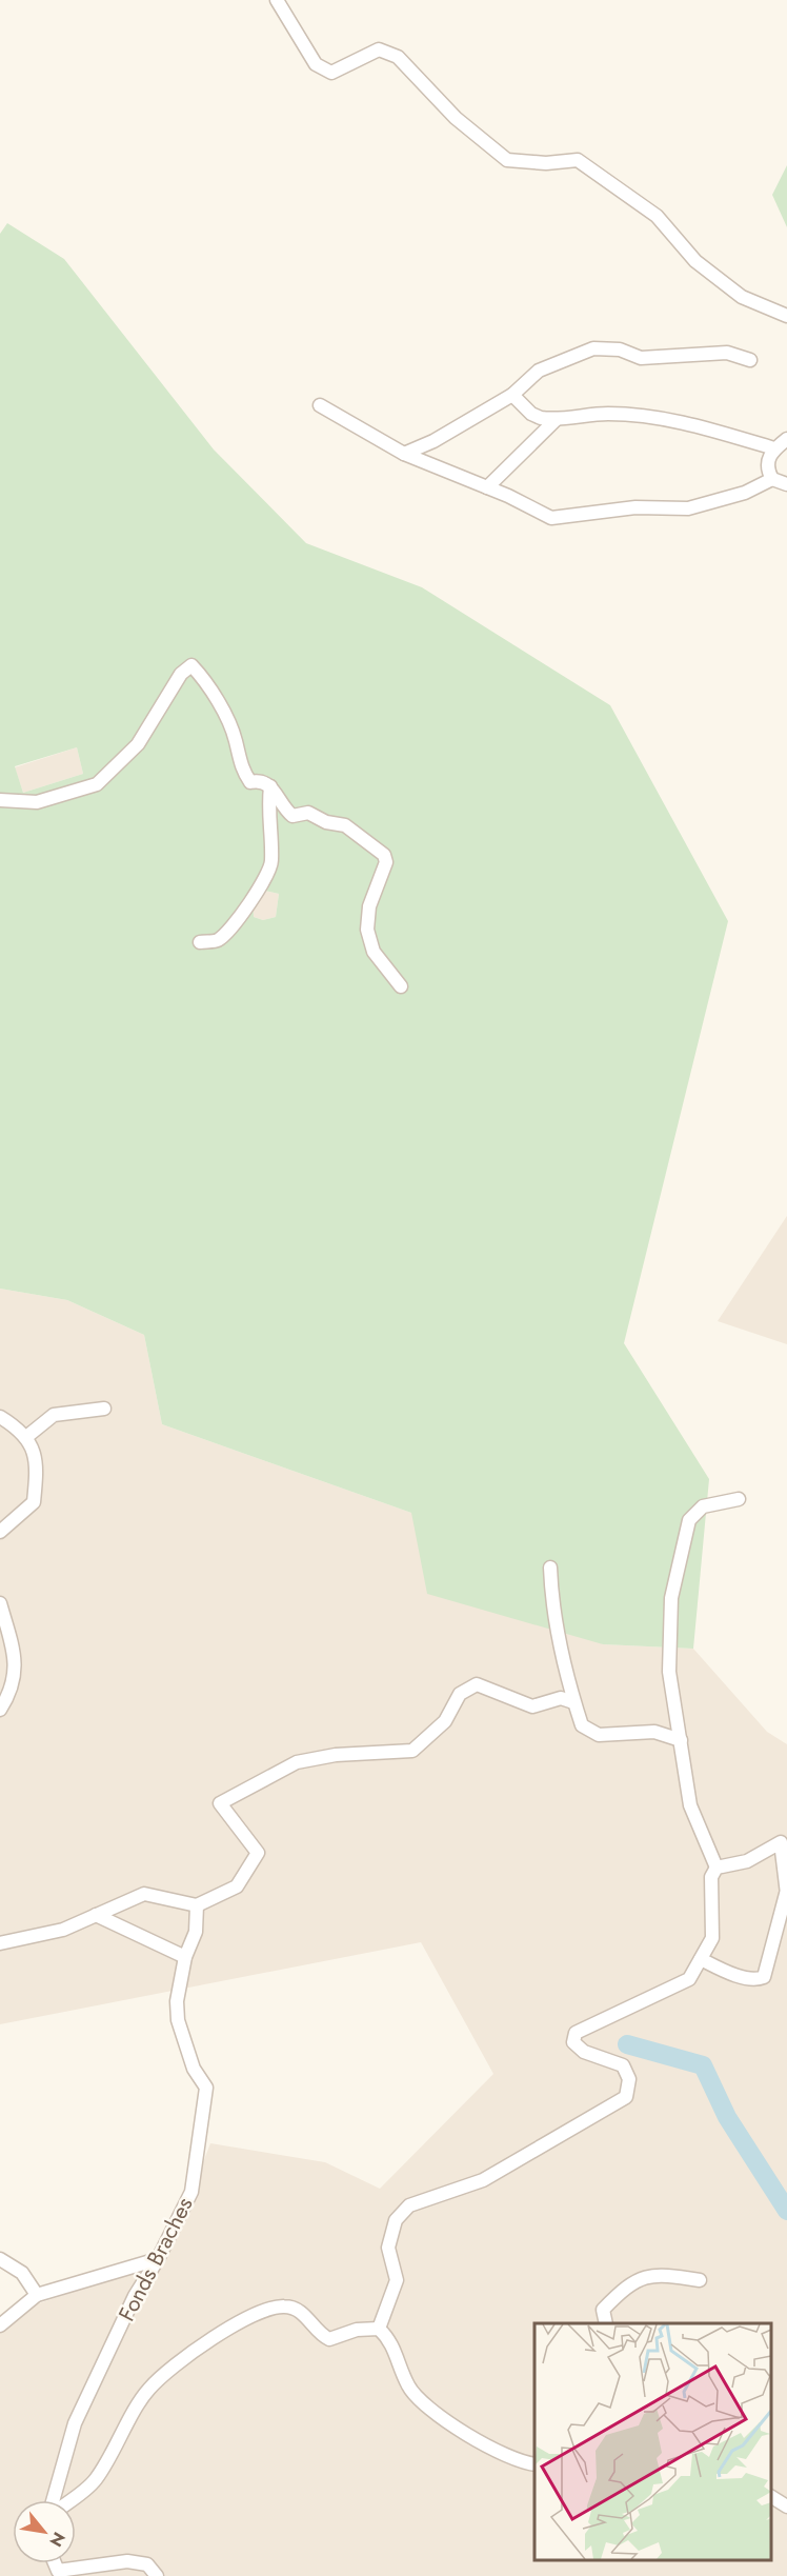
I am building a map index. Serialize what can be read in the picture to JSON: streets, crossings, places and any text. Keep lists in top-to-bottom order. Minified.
{"streets":{"street":["Fonds Braches"]},"north":"bottom right"}
